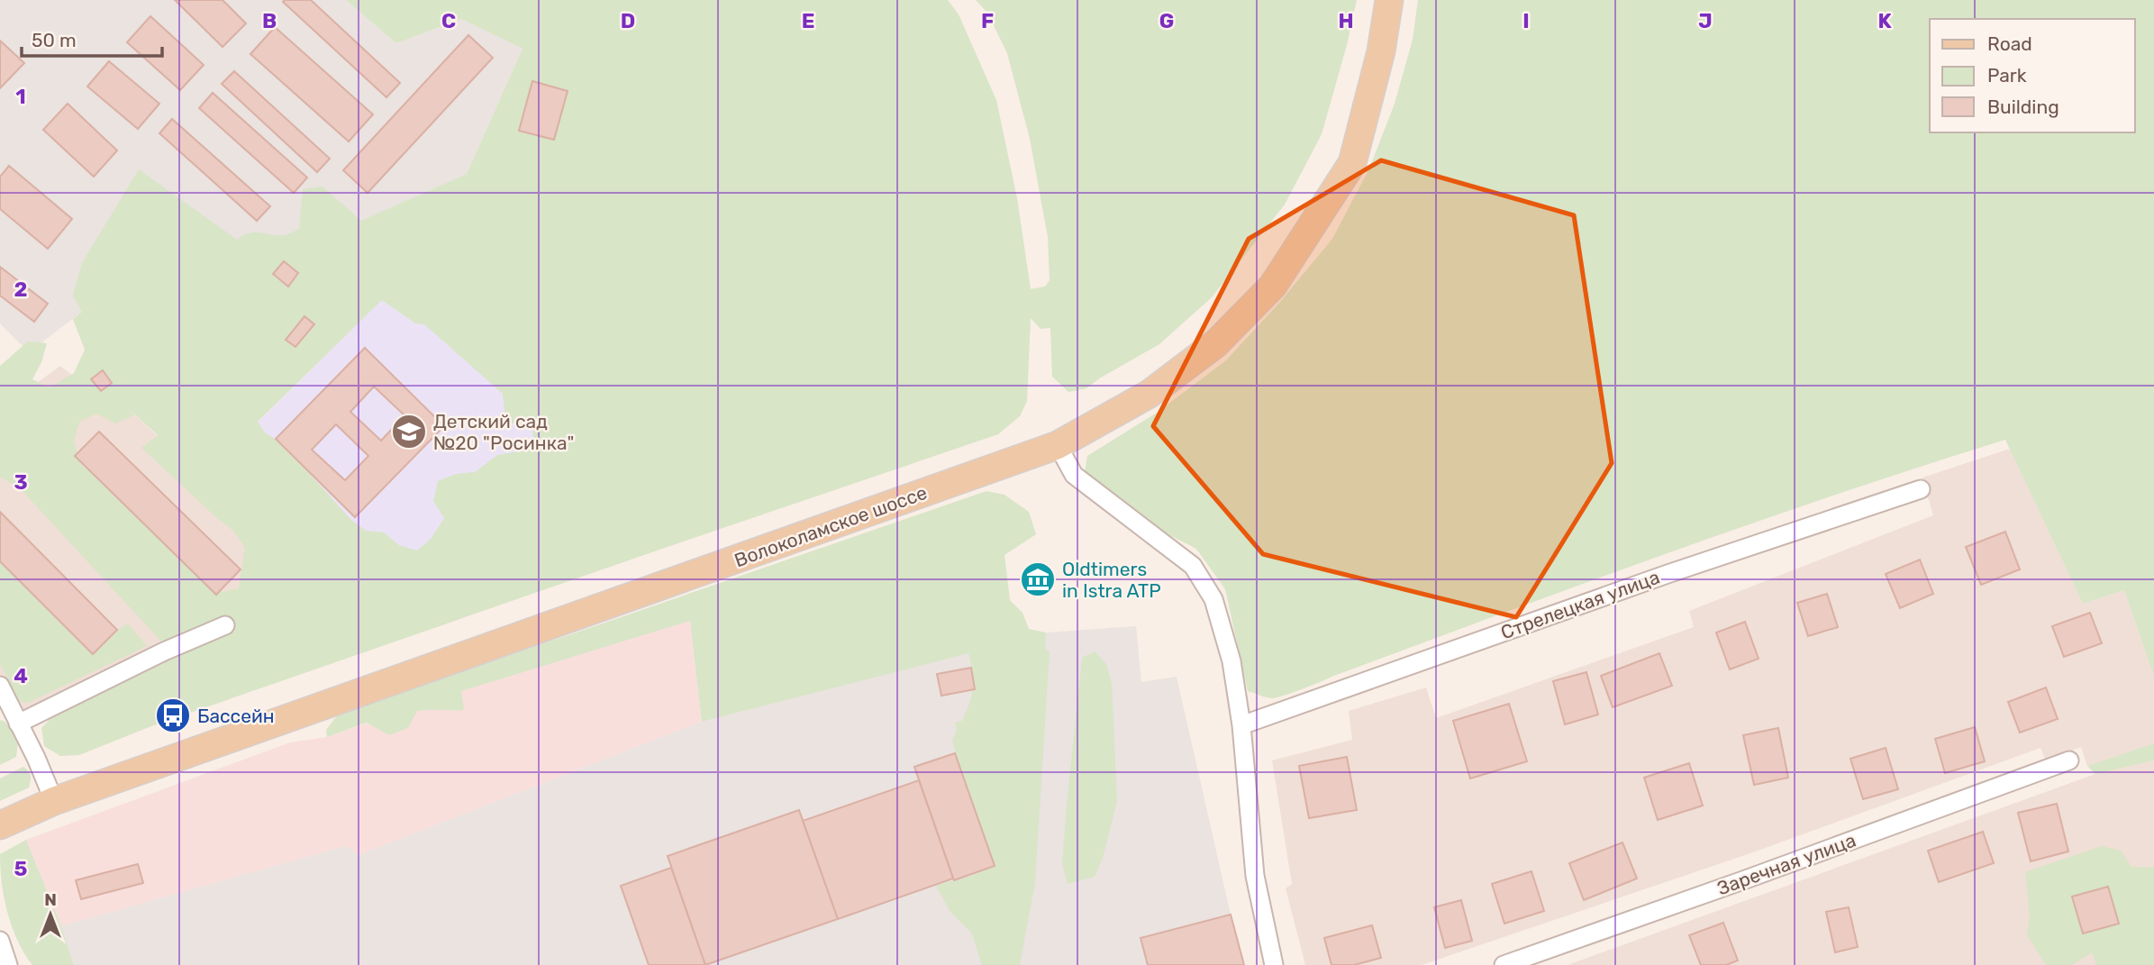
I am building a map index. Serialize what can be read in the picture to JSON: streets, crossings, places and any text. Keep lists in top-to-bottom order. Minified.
{"streets":{"main road":["Волоколамское шоссе"],"street":["Стрелецкая улица","Заречная улица"]},"places":{"school or university":["Детский сад №20 \"Росинка\""],"museum":["Oldtimers in Istra ATP"],"bus stop":["Бассейн"]},"legend":["Road","Park","Building"],"scale_bar":"50 m","north":"top","grid":{"columns":["B","C","D","E","F","G","H","I","J","K"],"rows":["1","2","3","4","5"]}}
